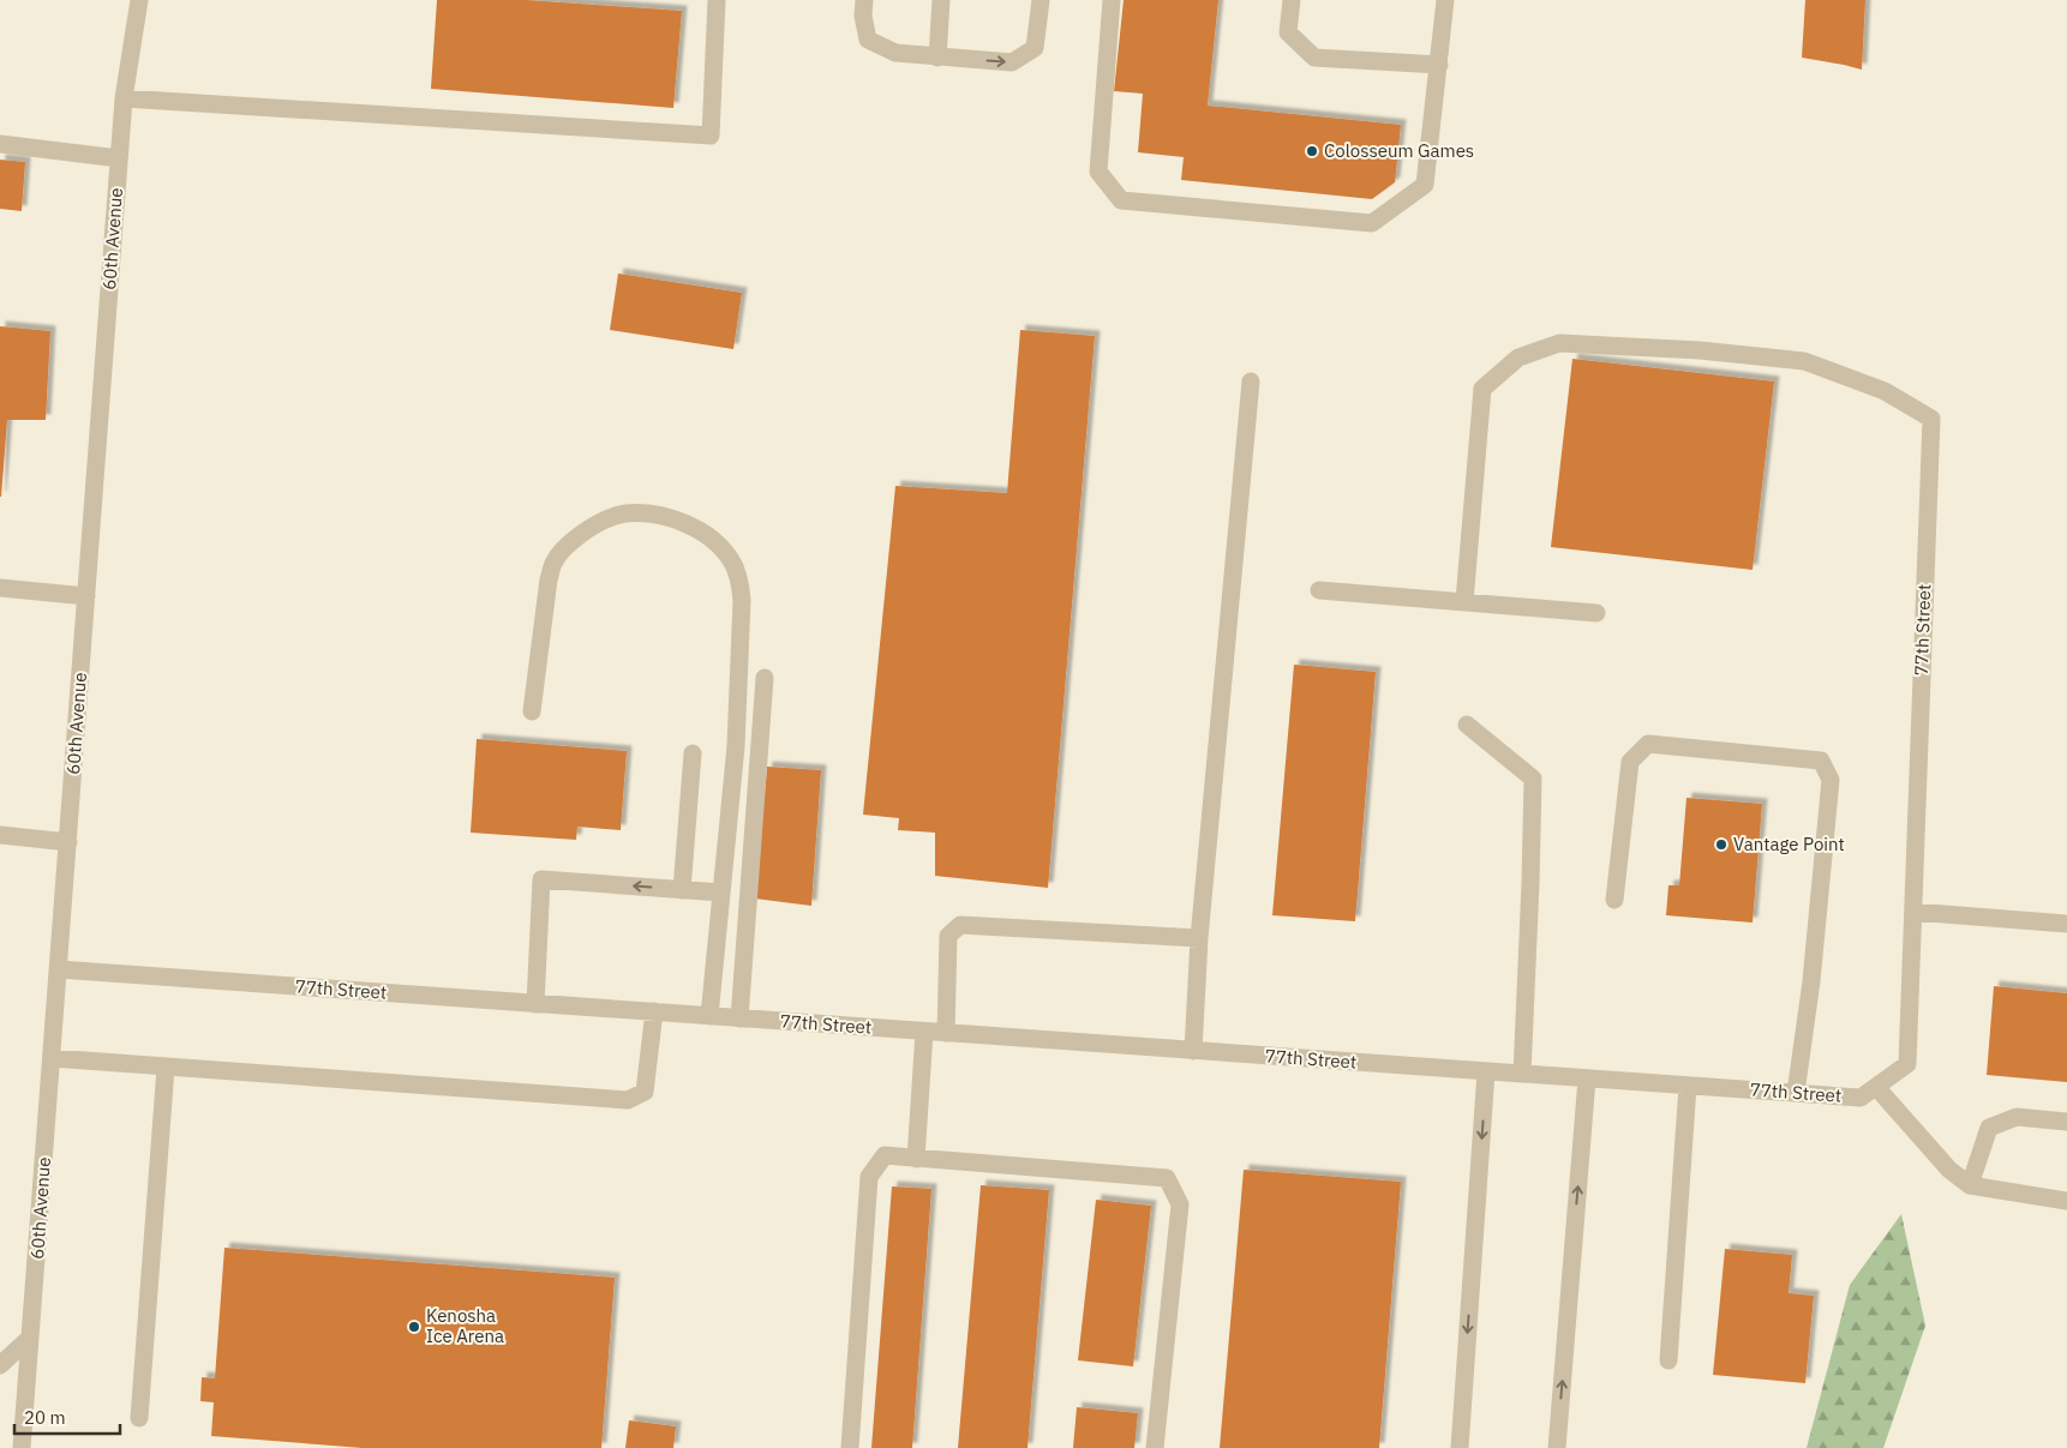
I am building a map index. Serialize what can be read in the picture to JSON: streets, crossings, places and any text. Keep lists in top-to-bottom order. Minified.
{"streets":{"street":["60th Avenue","77th Street"]},"crossings":[["60th Avenue","77th Street"]],"places":["Colosseum Games","Vantage Point","Kenosha Ice Arena"],"scale_bar":"20 m"}
